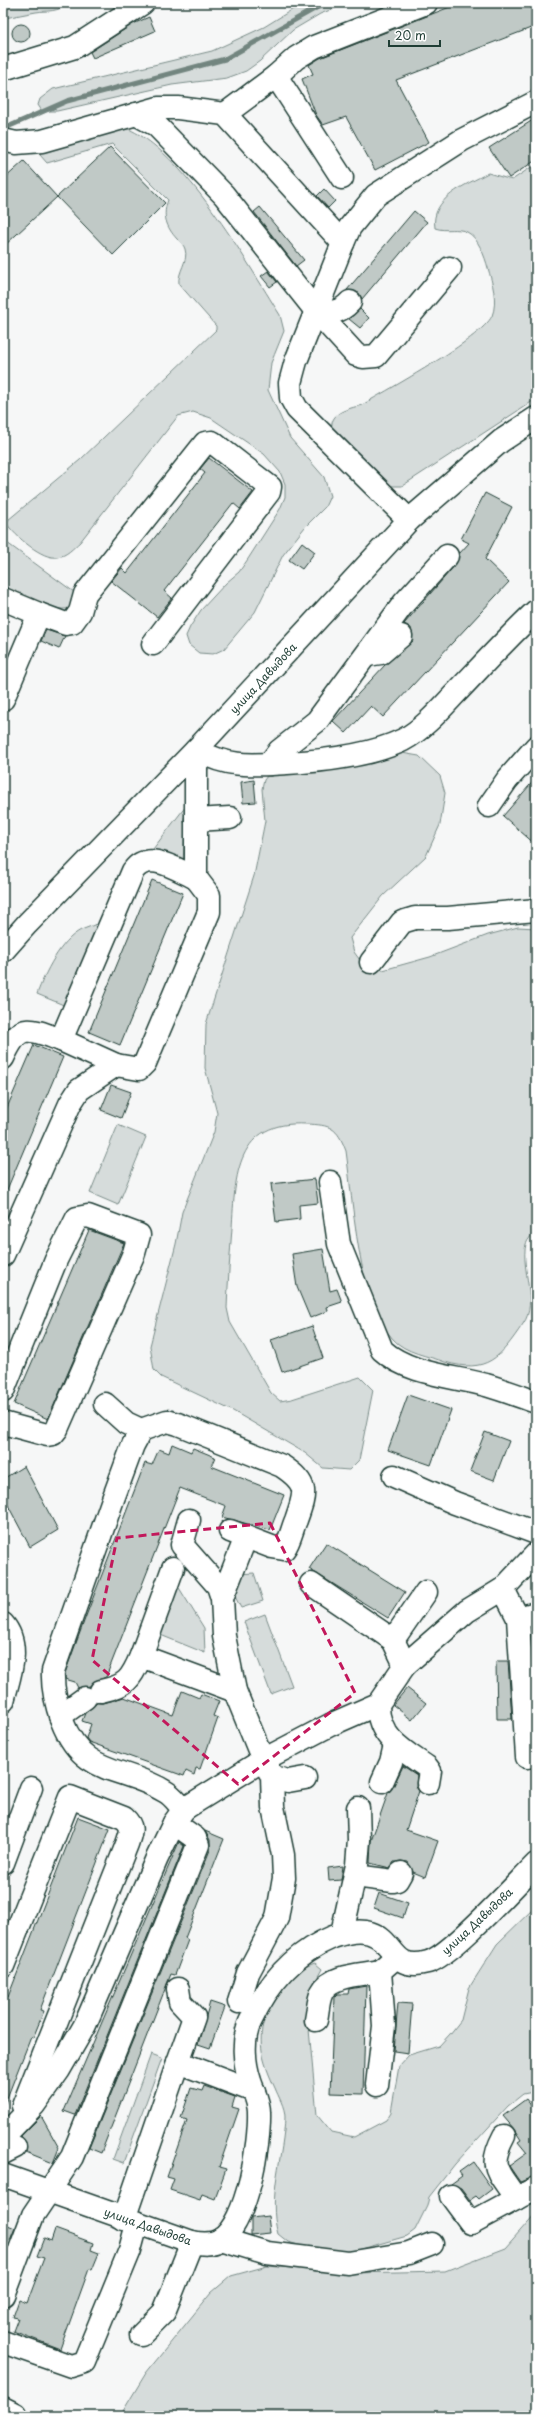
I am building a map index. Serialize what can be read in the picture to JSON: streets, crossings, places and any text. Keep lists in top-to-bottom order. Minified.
{"streets":{"street":["улица Давыдова"]},"scale_bar":"20 m"}
